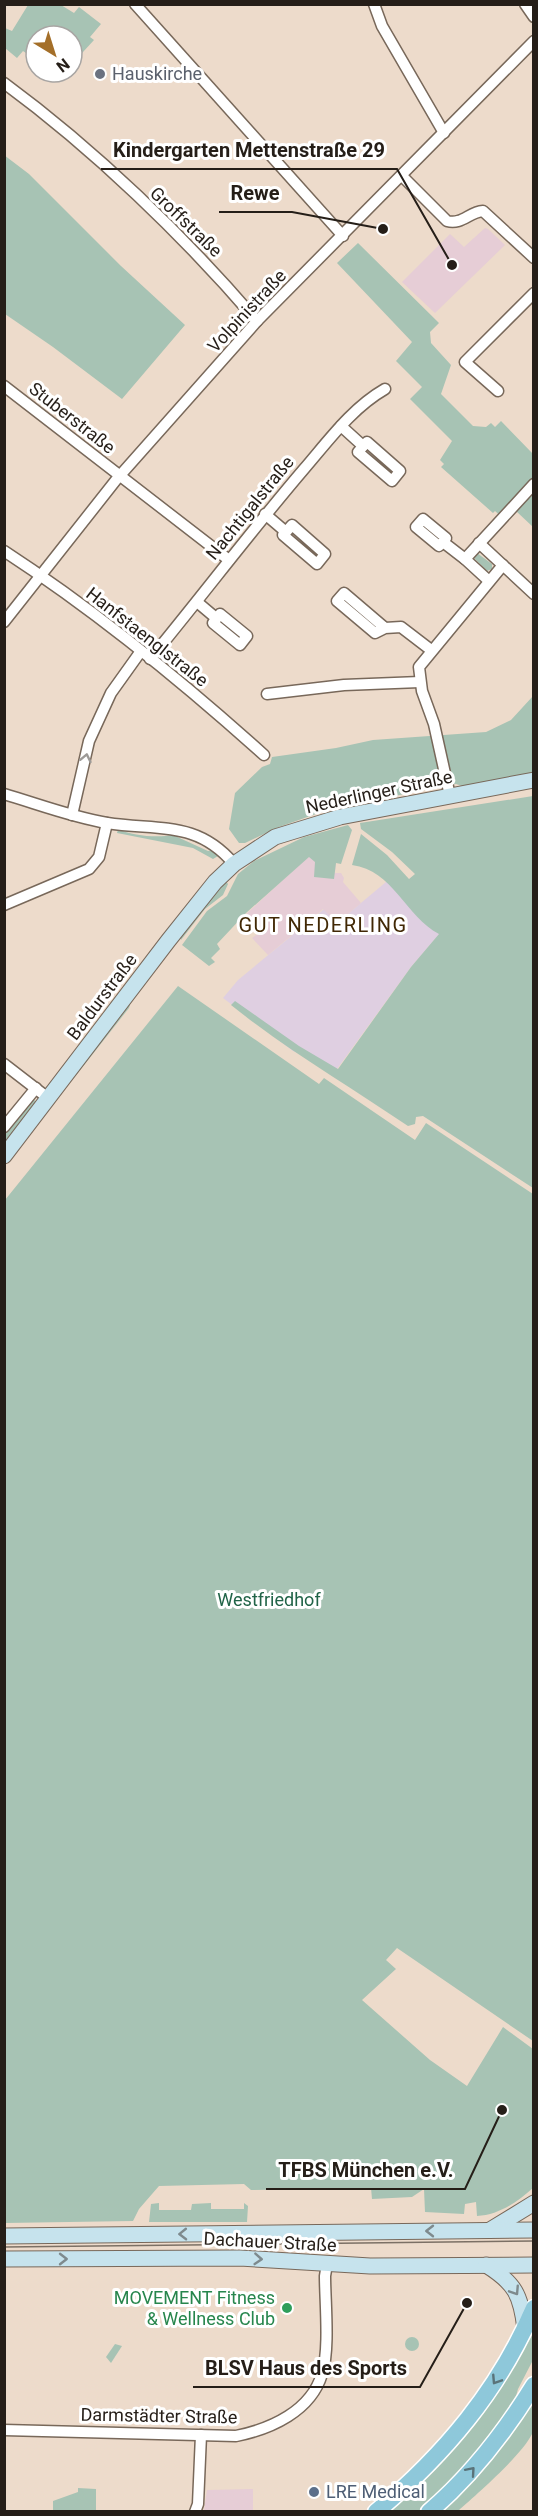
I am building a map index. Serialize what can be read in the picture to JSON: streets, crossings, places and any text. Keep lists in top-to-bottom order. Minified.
{"streets":{"main road":["Nederlinger Straße","Baldurstraße","Dachauer Straße"],"street":["Groffstraße","Volpinistraße","Stuberstraße","Nachtigalstraße","Hanfstaenglstraße","Darmstädter Straße"]},"crossings":[["Groffstraße","Volpinistraße"],["Volpinistraße","Stuberstraße"],["Volpinistraße","Hanfstaenglstraße"],["Stuberstraße","Nachtigalstraße"],["Nachtigalstraße","Hanfstaenglstraße"],["Nederlinger Straße","Baldurstraße"],["Dachauer Straße","Darmstädter Straße"]],"districts":["GUT NEDERLING"],"parks":["Westfriedhof"],"places":["Hauskirche","Rewe","Kindergarten Mettenstraße 29","TFBS München e.V.","BLSV Haus des Sports","MOVEMENT Fitness & Wellness Club","LRE Medical"],"north":"bottom right"}
